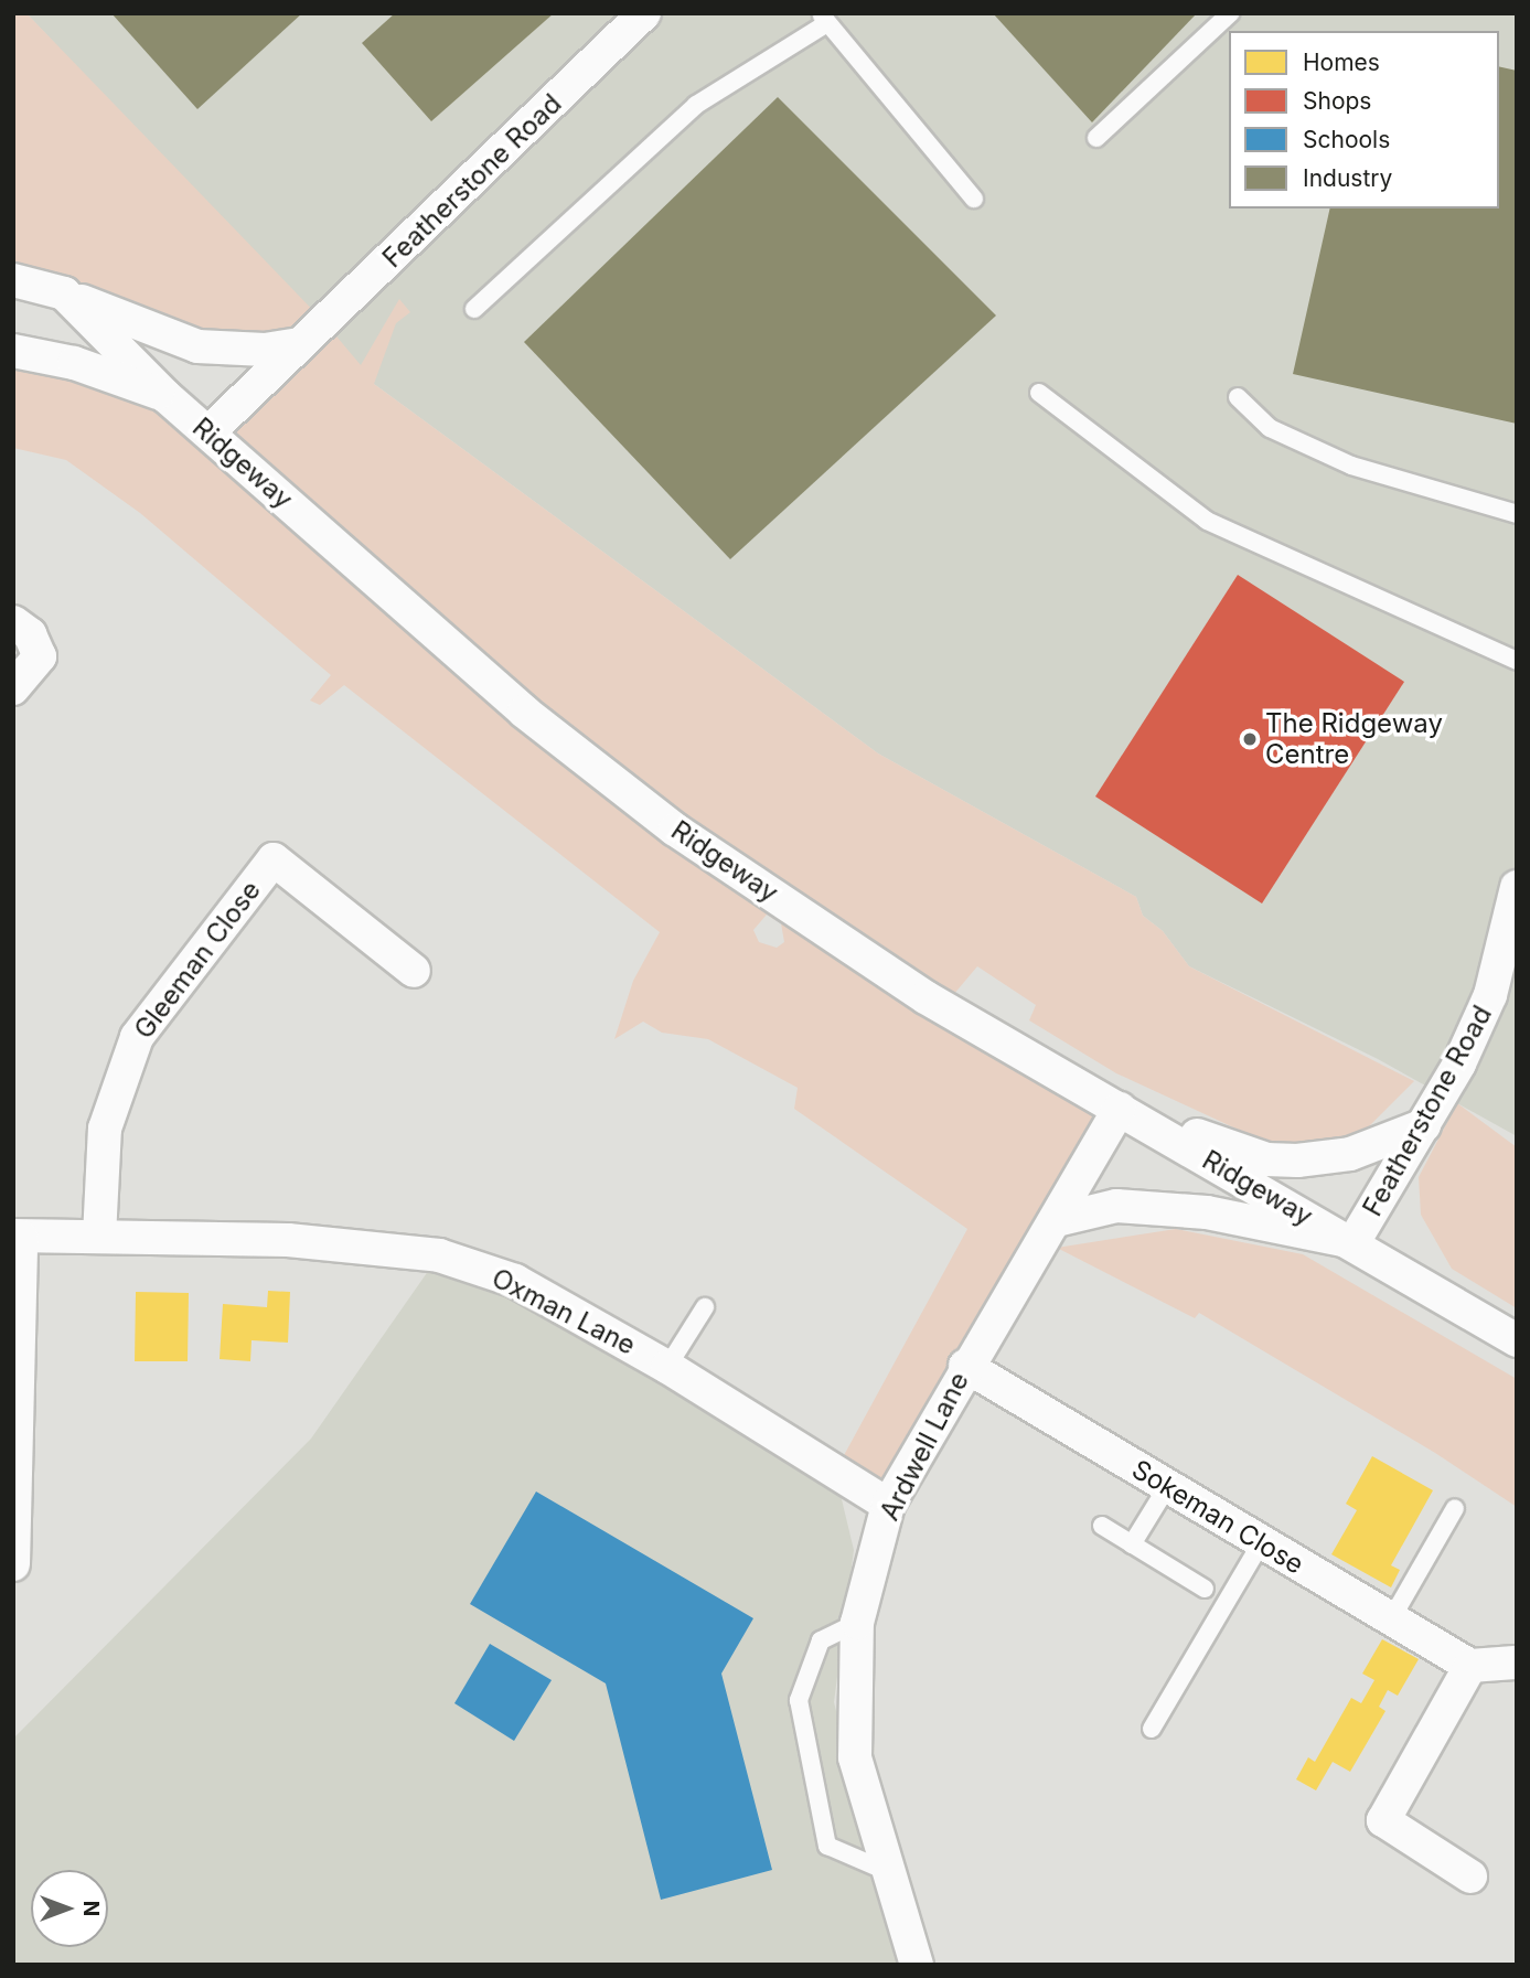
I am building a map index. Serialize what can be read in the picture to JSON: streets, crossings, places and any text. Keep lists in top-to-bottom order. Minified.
{"streets":{"street":["Featherstone Road","Ridgeway","Gleeman Close","Oxman Lane","Ardwell Lane","Sokeman Close"]},"crossings":[["Featherstone Road","Ridgeway"],["Ridgeway","Ardwell Lane"],["Gleeman Close","Oxman Lane"],["Oxman Lane","Ardwell Lane"],["Ardwell Lane","Sokeman Close"]],"places":["The Ridgeway Centre"],"legend":["Homes","Shops","Schools","Industry"],"north":"right"}
